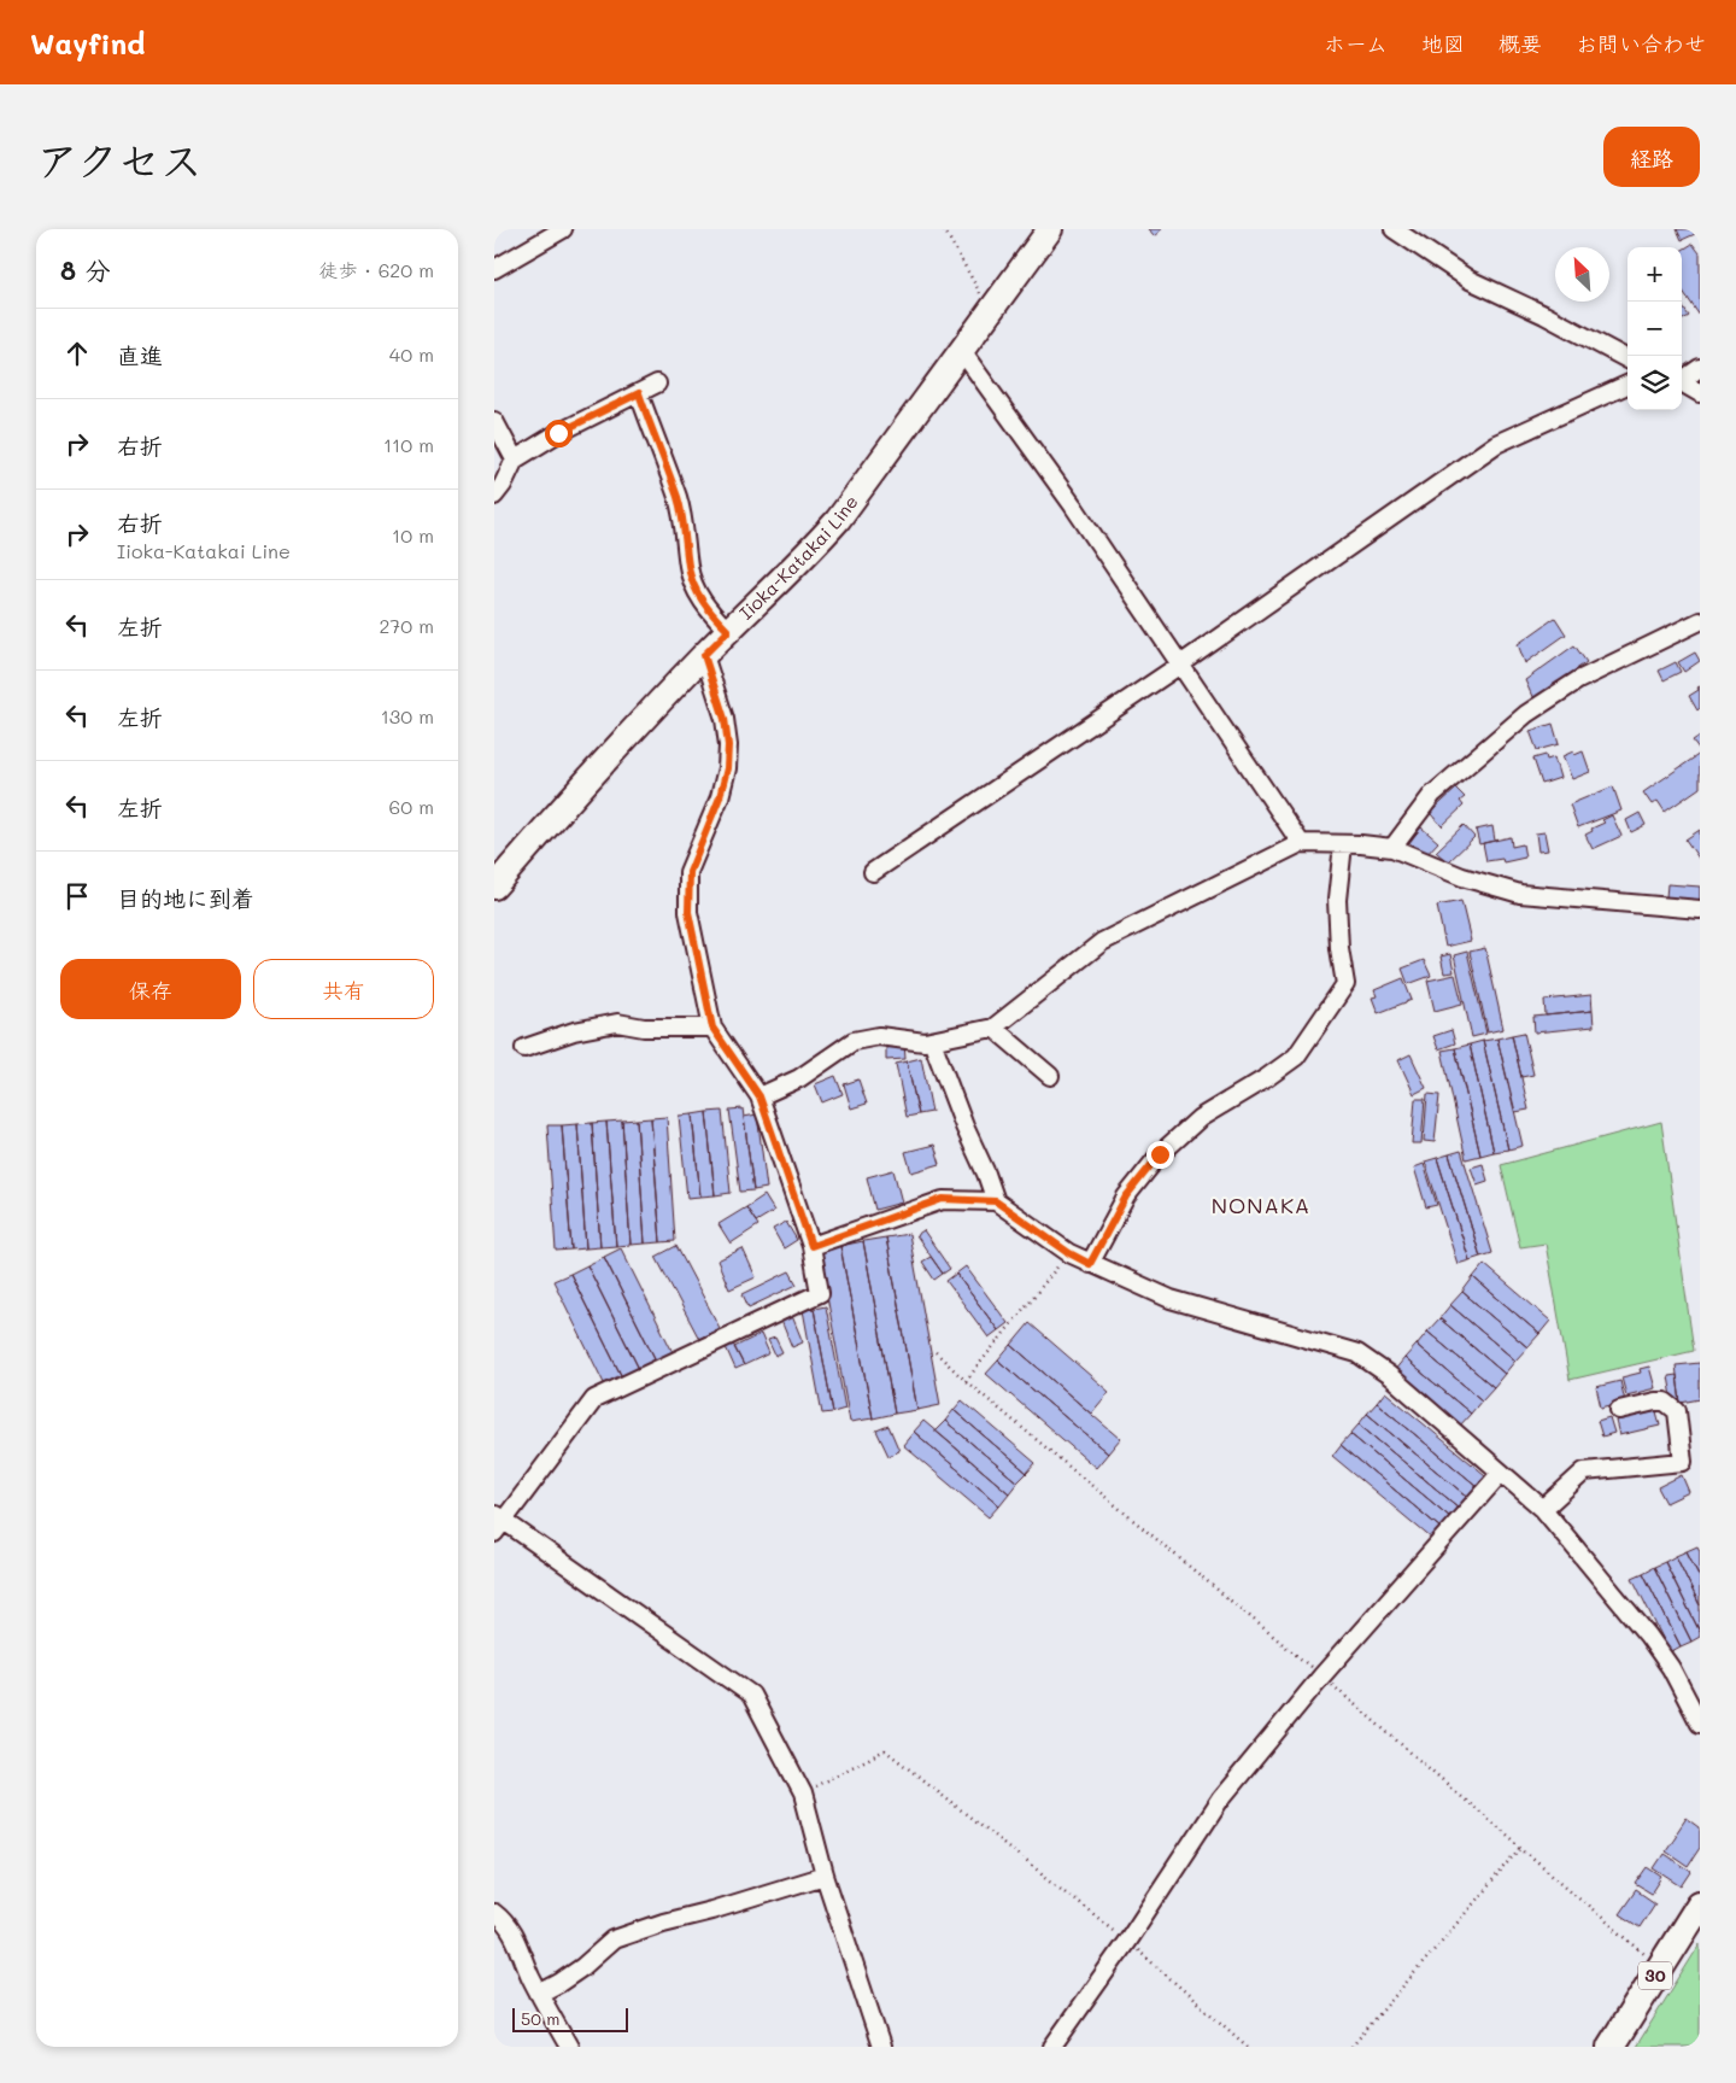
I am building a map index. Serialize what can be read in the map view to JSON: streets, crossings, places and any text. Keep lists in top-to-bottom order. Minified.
{"streets":{"main road":["Iioka-Katakai Line","30"]},"districts":["NONAKA"],"scale_bar":"50 m","north":"top left","page":{"header":"Wayfind","nav":["ホーム","地図","概要","お問い合わせ"],"title":"アクセス","buttons":["経路",["保存","共有"]],"heading":["8 分","徒歩 · 620 m"],"map_buttons":["+","−"],"list":[["直進","40 m"],["右折","110 m"],["右折","Iioka-Katakai Line","10 m"],["左折","270 m"],["左折","130 m"],["左折","60 m"],"目的地に到着"],"scale":"50 m"}}
